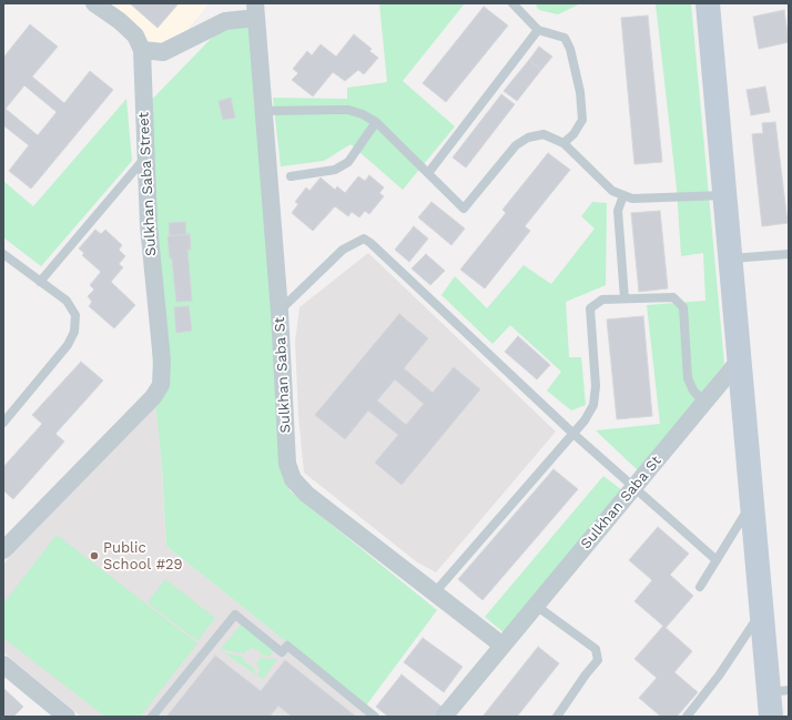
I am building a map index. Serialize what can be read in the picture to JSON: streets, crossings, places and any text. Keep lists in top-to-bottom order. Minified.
{"streets":{"street":["Sulkhan Saba Street","Sulkhan Saba St"]},"places":["Public School #29"]}
